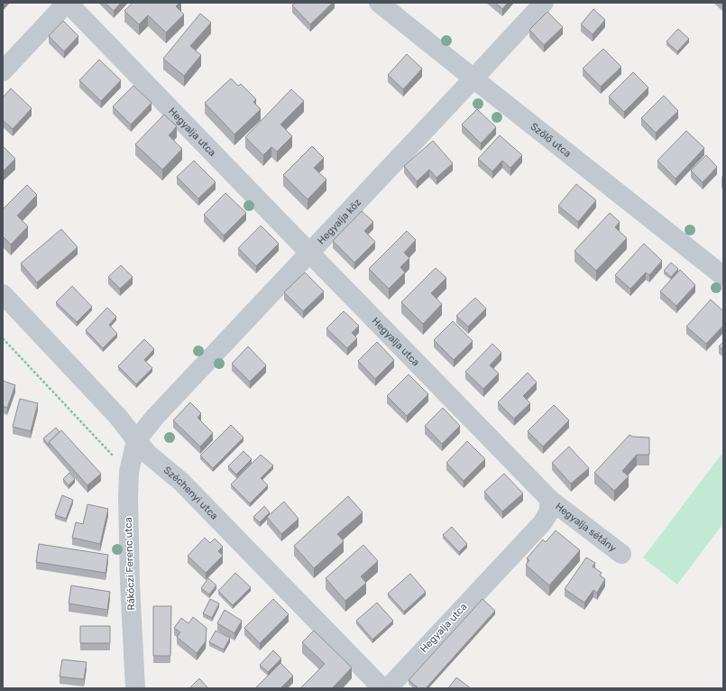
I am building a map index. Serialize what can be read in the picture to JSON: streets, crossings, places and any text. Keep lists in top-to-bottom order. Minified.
{"streets":{"street":["Hegyalja utca","Szőlő utca","Hegyalja köz","Széchenyi utca","Hegyalja sétány","Rákóczi Ferenc utca"]},"crossings":[["Hegyalja utca","Hegyalja köz"],["Hegyalja utca","Hegyalja sétány"],["Szőlő utca","Hegyalja köz"],["Hegyalja köz","Széchenyi utca"],["Hegyalja köz","Rákóczi Ferenc utca"],["Széchenyi utca","Rákóczi Ferenc utca"]]}
